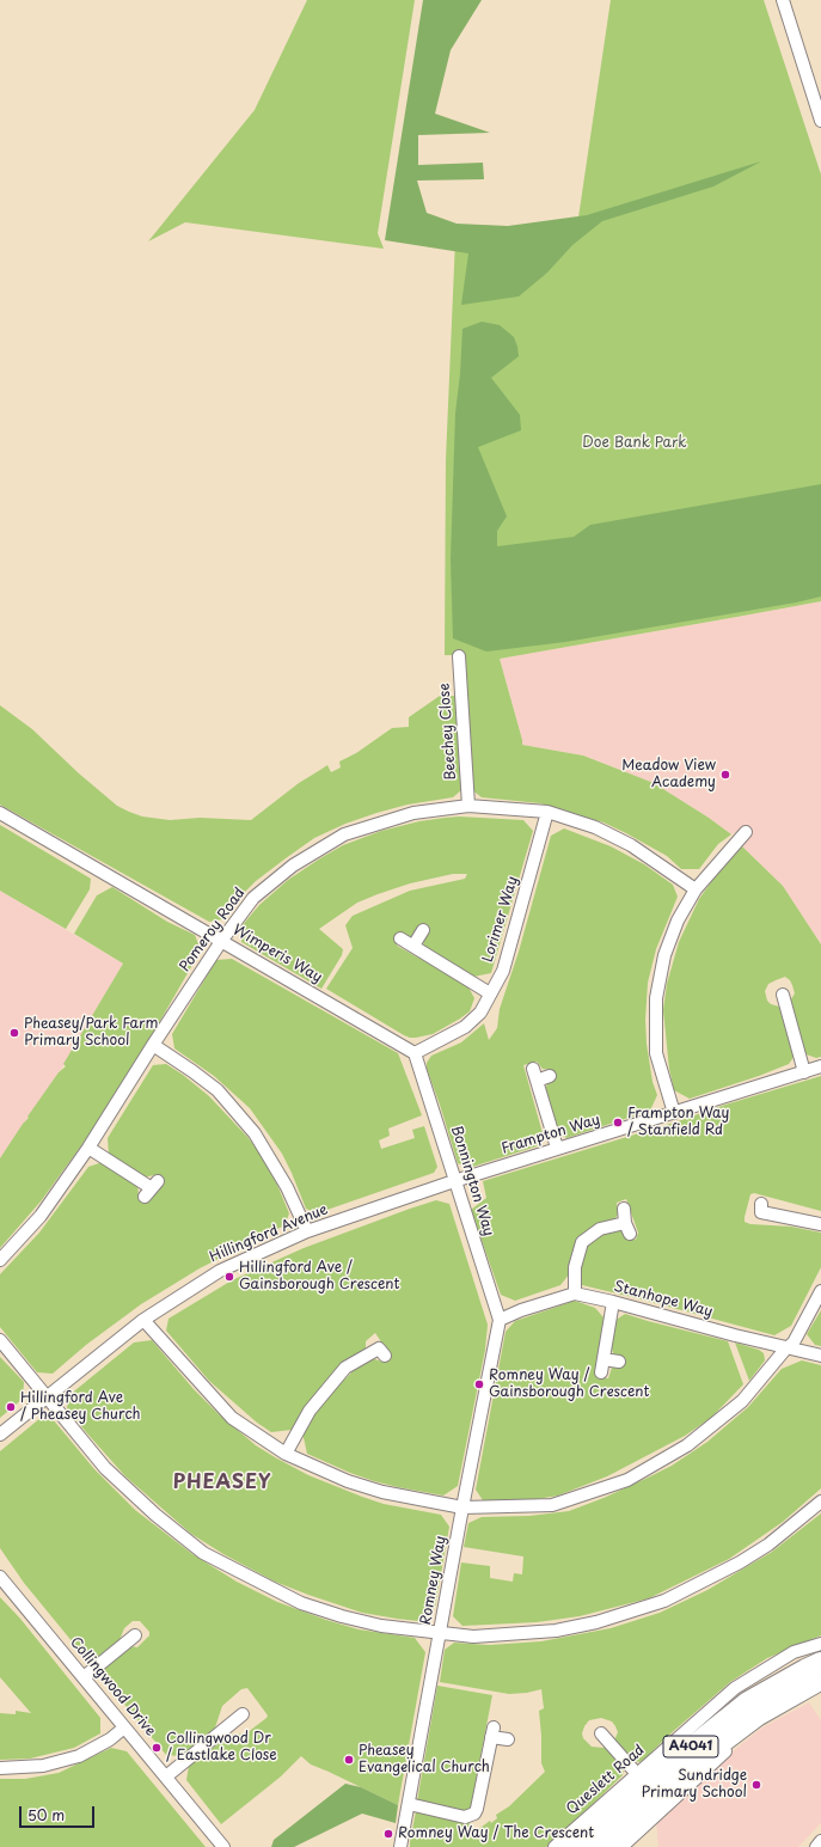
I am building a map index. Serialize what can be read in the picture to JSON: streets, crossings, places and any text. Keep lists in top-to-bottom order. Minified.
{"streets":{"highway":["A4041"],"street":["Beechey Close","Lorimer Way","Pomeroy Road","Wimperis Way","Frampton Way","Bonnington Way","Hillingford Avenue","Stanhope Way","Romney Way","Collingwood Drive","Queslett Road"]},"crossings":[["Beechey Close","Pomeroy Road"],["Lorimer Way","Pomeroy Road"],["Lorimer Way","Wimperis Way"],["Lorimer Way","Bonnington Way"],["Pomeroy Road","Wimperis Way"],["Wimperis Way","Bonnington Way"],["Frampton Way","Bonnington Way"],["Frampton Way","Hillingford Avenue"],["Bonnington Way","Hillingford Avenue"],["Bonnington Way","Stanhope Way"],["Bonnington Way","Romney Way"],["Stanhope Way","Romney Way"]],"districts":["PHEASEY"],"parks":["Doe Bank Park"],"places":["Meadow View Academy","Pheasey/Park Farm Primary School","Frampton Way / Stanfield Rd","Hillingford Ave / Gainsborough Crescent","Romney Way / Gainsborough Crescent","Hillingford Ave / Pheasey Church","Collingwood Dr / Eastlake Close","Pheasey Evangelical Church","Sundridge Primary School","Romney Way / The Crescent"],"scale_bar":"50 m"}
